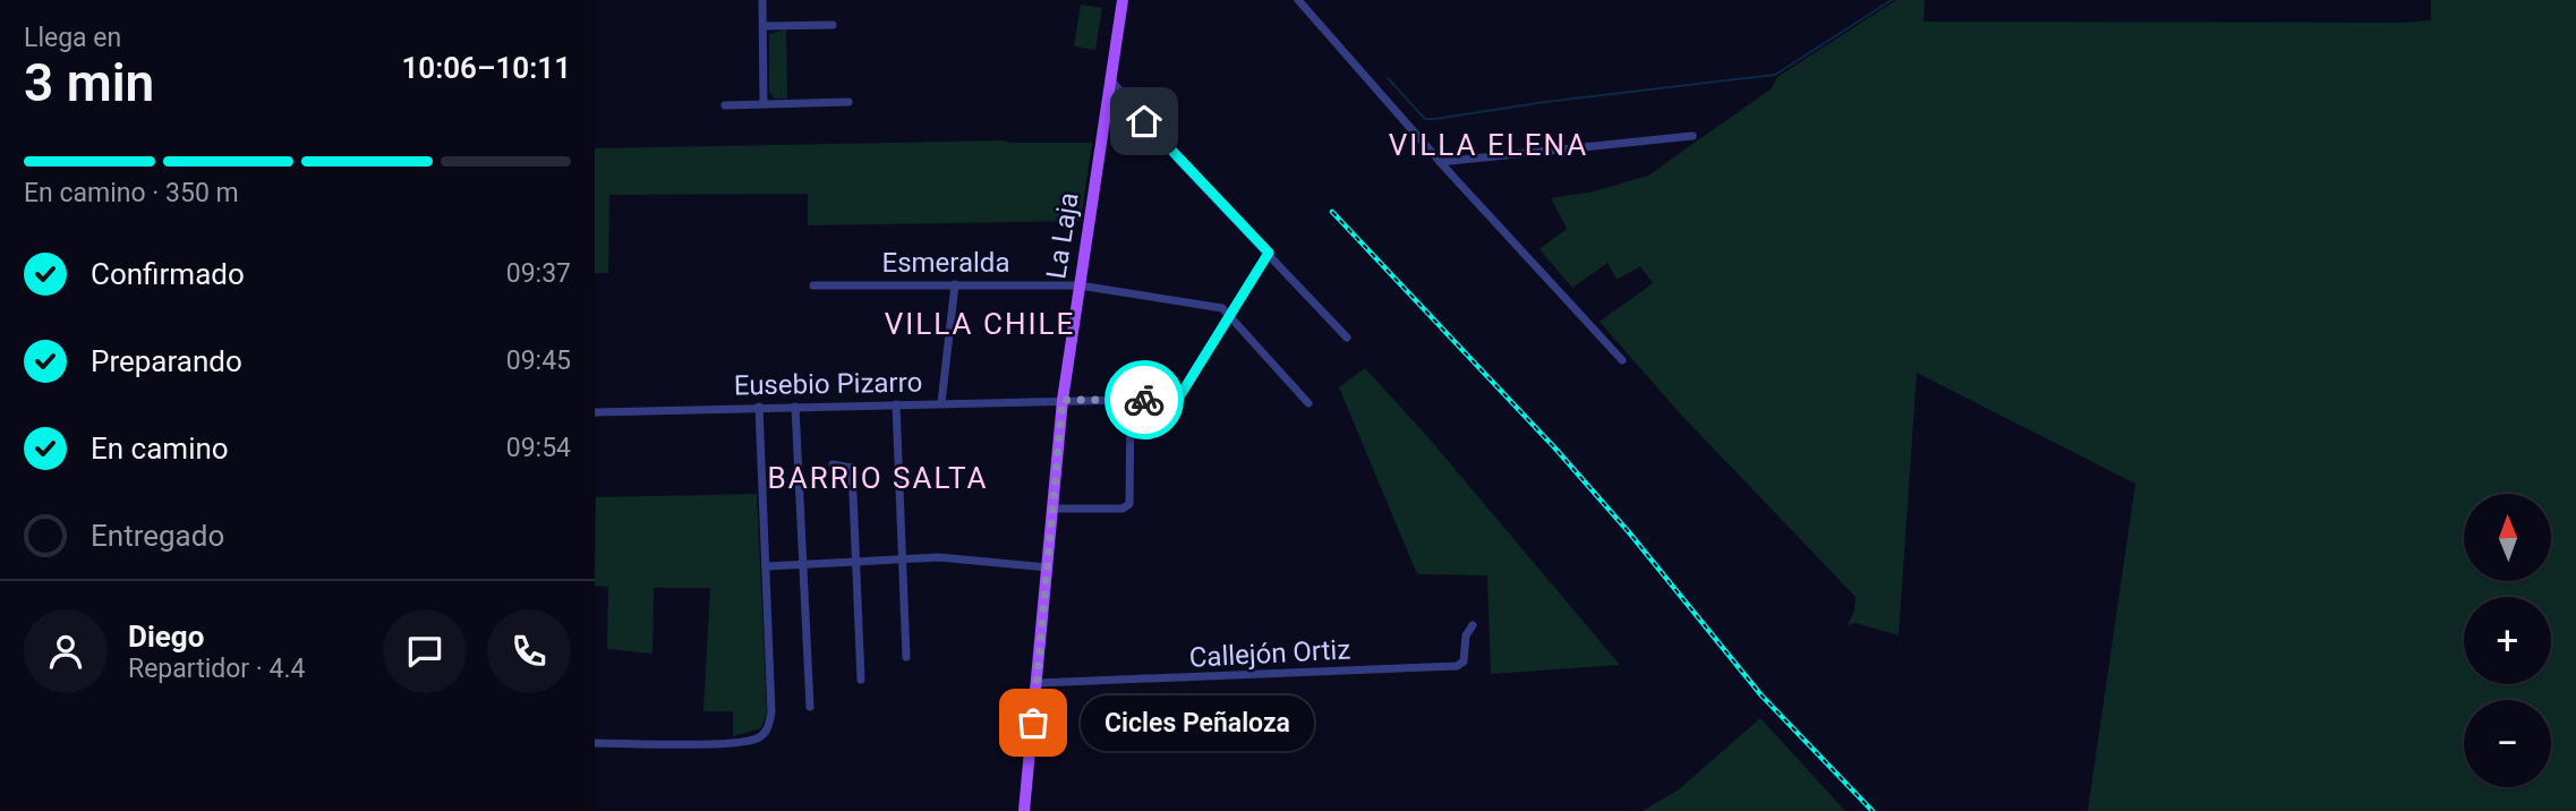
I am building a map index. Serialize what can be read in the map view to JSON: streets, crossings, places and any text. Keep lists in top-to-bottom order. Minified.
{"streets":{"main road":["La Laja"],"street":["Esmeralda","Eusebio Pizarro","Callejón Ortiz"]},"crossings":[["La Laja","Esmeralda"],["La Laja","Eusebio Pizarro"],["La Laja","Callejón Ortiz"],["Esmeralda","Eusebio Pizarro"]],"districts":["VILLA ELENA","VILLA CHILE","BARRIO SALTA"],"places":["Cicles Peñaloza"],"north":"top","page":{"heading":["3 min","Llega en","10:06–10:11"],"panel":["Diego","Repartidor · 4.4"],"bar":"En camino · 350 m","list":[["Confirmado","09:37"],["Preparando","09:45"],["En camino","09:54"],"Entregado"],"map_buttons":["+","−"],"bubble":"Cicles Peñaloza"}}
